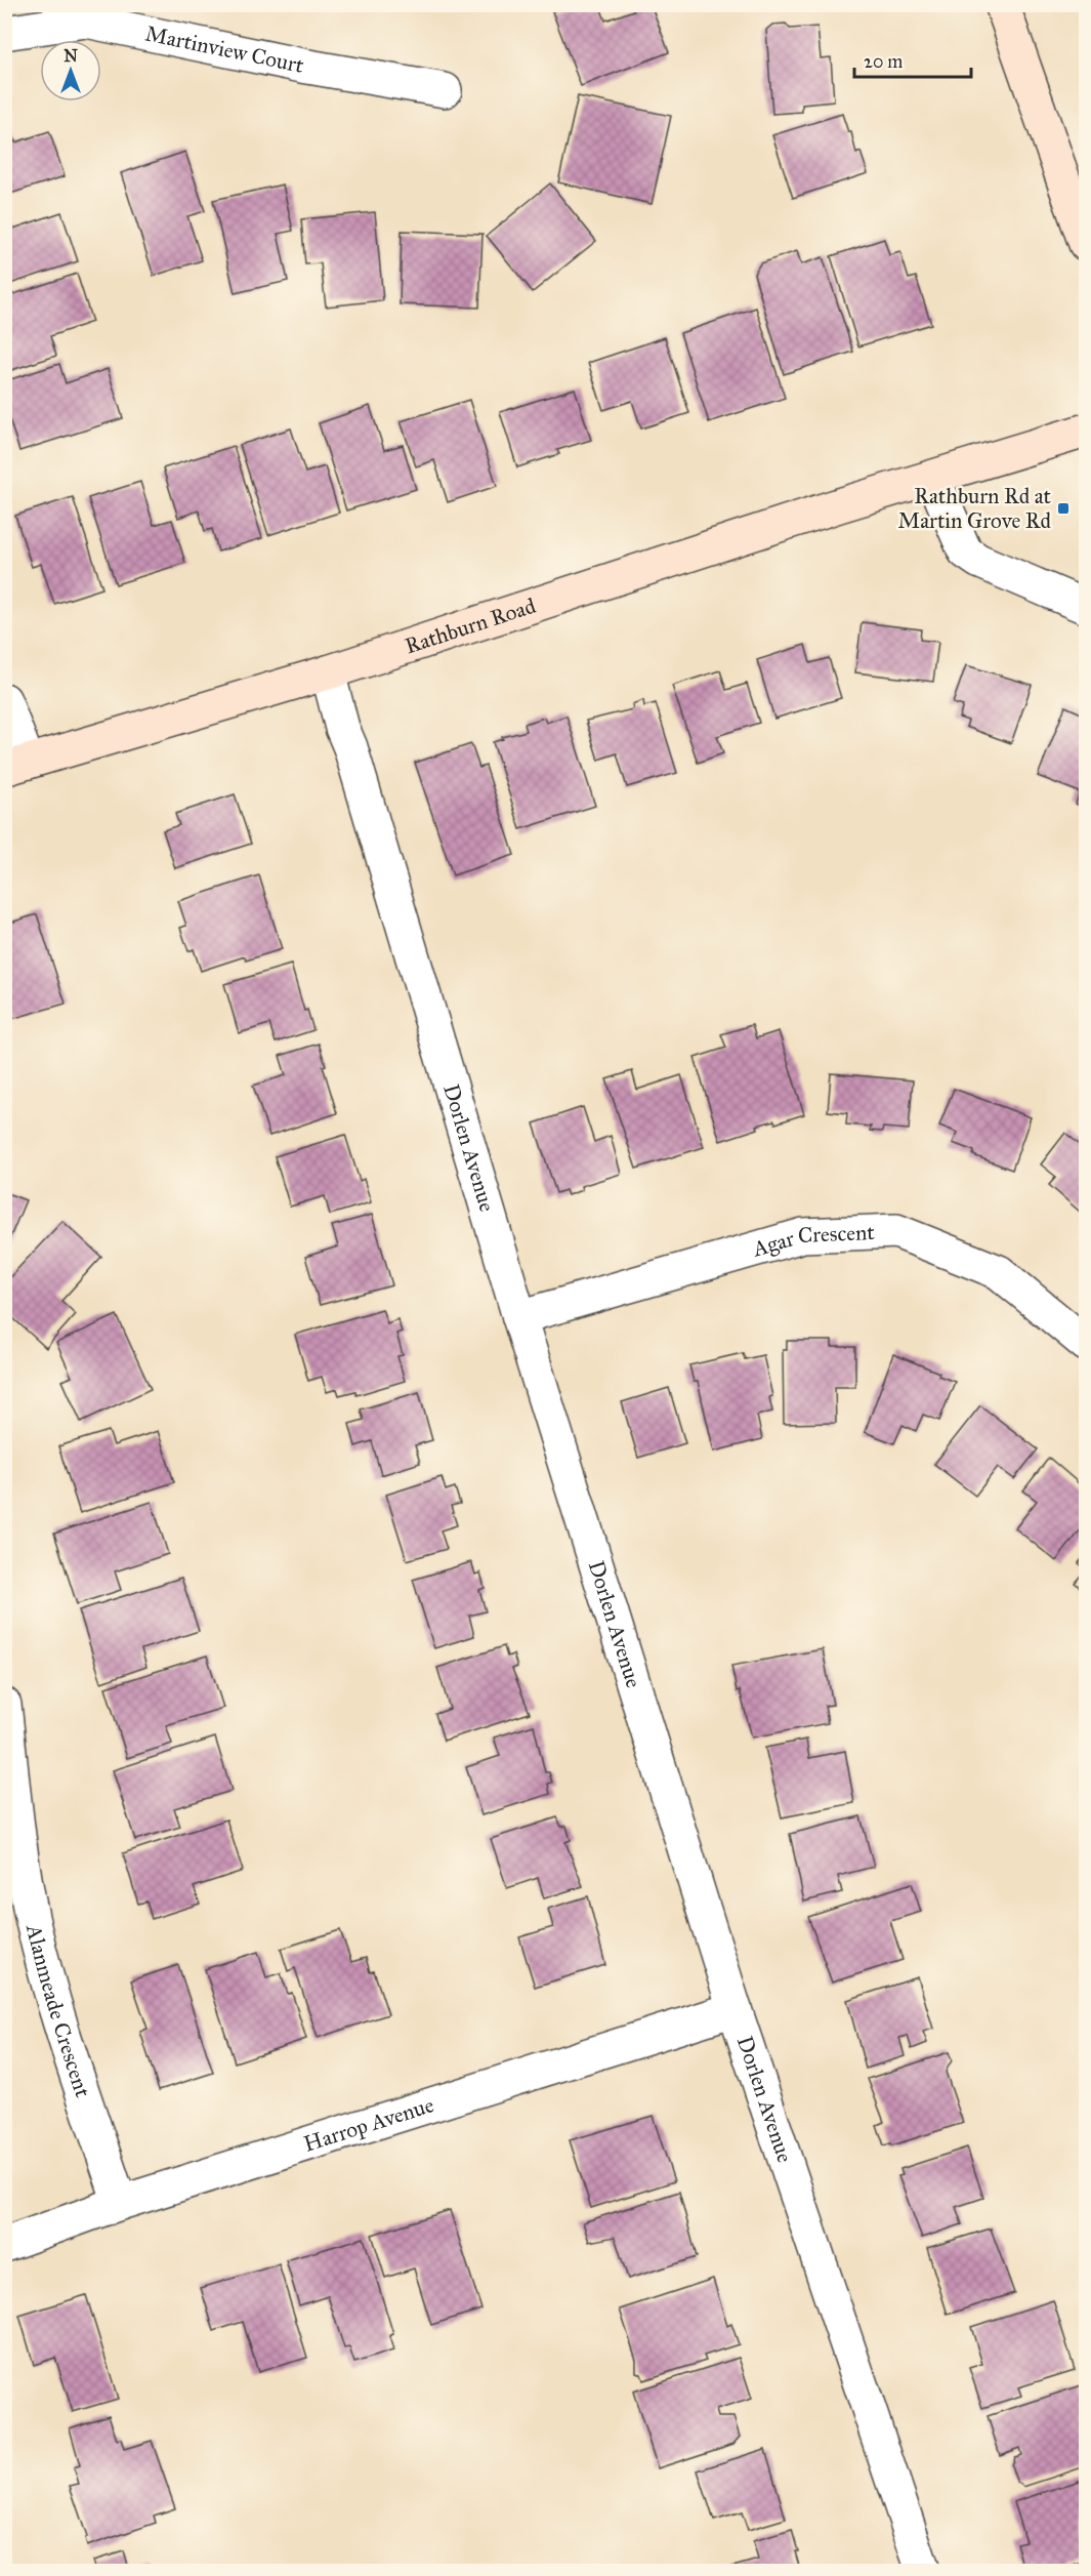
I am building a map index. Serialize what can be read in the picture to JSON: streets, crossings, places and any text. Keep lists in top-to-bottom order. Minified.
{"streets":{"street":["Martinview Court","Rathburn Road","Dorlen Avenue","Agar Crescent","Alanmeade Crescent","Harrop Avenue"]},"crossings":[["Rathburn Road","Dorlen Avenue"],["Dorlen Avenue","Agar Crescent"],["Dorlen Avenue","Harrop Avenue"],["Alanmeade Crescent","Harrop Avenue"]],"places":{"transit":["Rathburn Rd at Martin Grove Rd"]},"scale_bar":"20 m","north":"top"}
